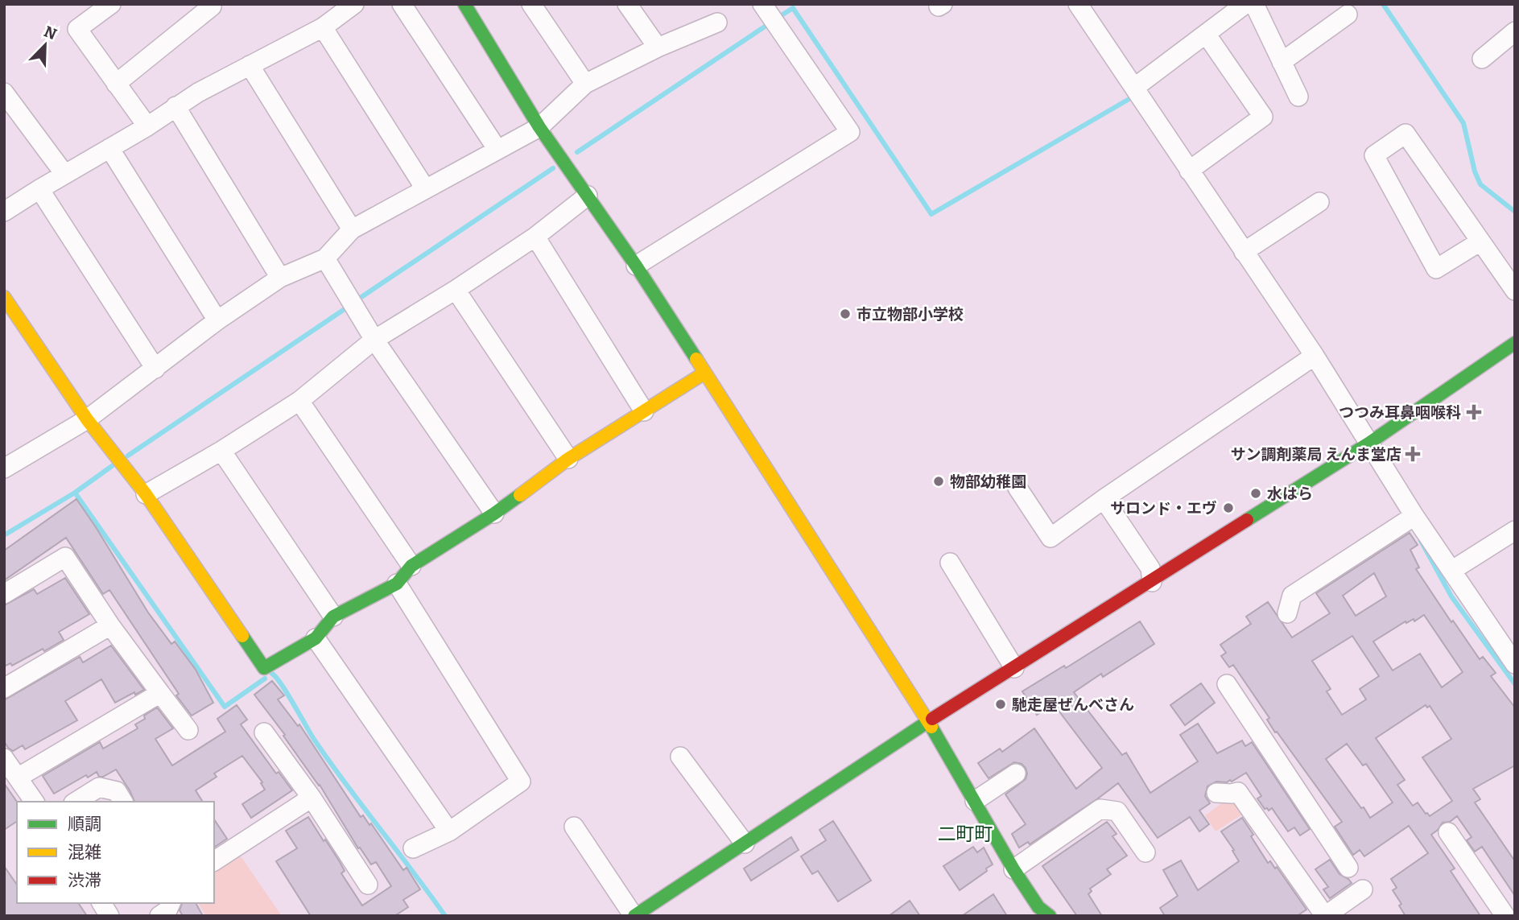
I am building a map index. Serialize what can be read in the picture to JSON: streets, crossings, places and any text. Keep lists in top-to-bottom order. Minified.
{"districts":["二町町"],"places":{"other":["市立物部小学校","物部幼稚園","水はら","サロンド・エヴ","馳走屋ぜんべさん"],"health":["つつみ耳鼻咽喉科","サン調剤薬局 えんま堂店"]},"legend":["順調","混雑","渋滞"],"north":"top right"}
